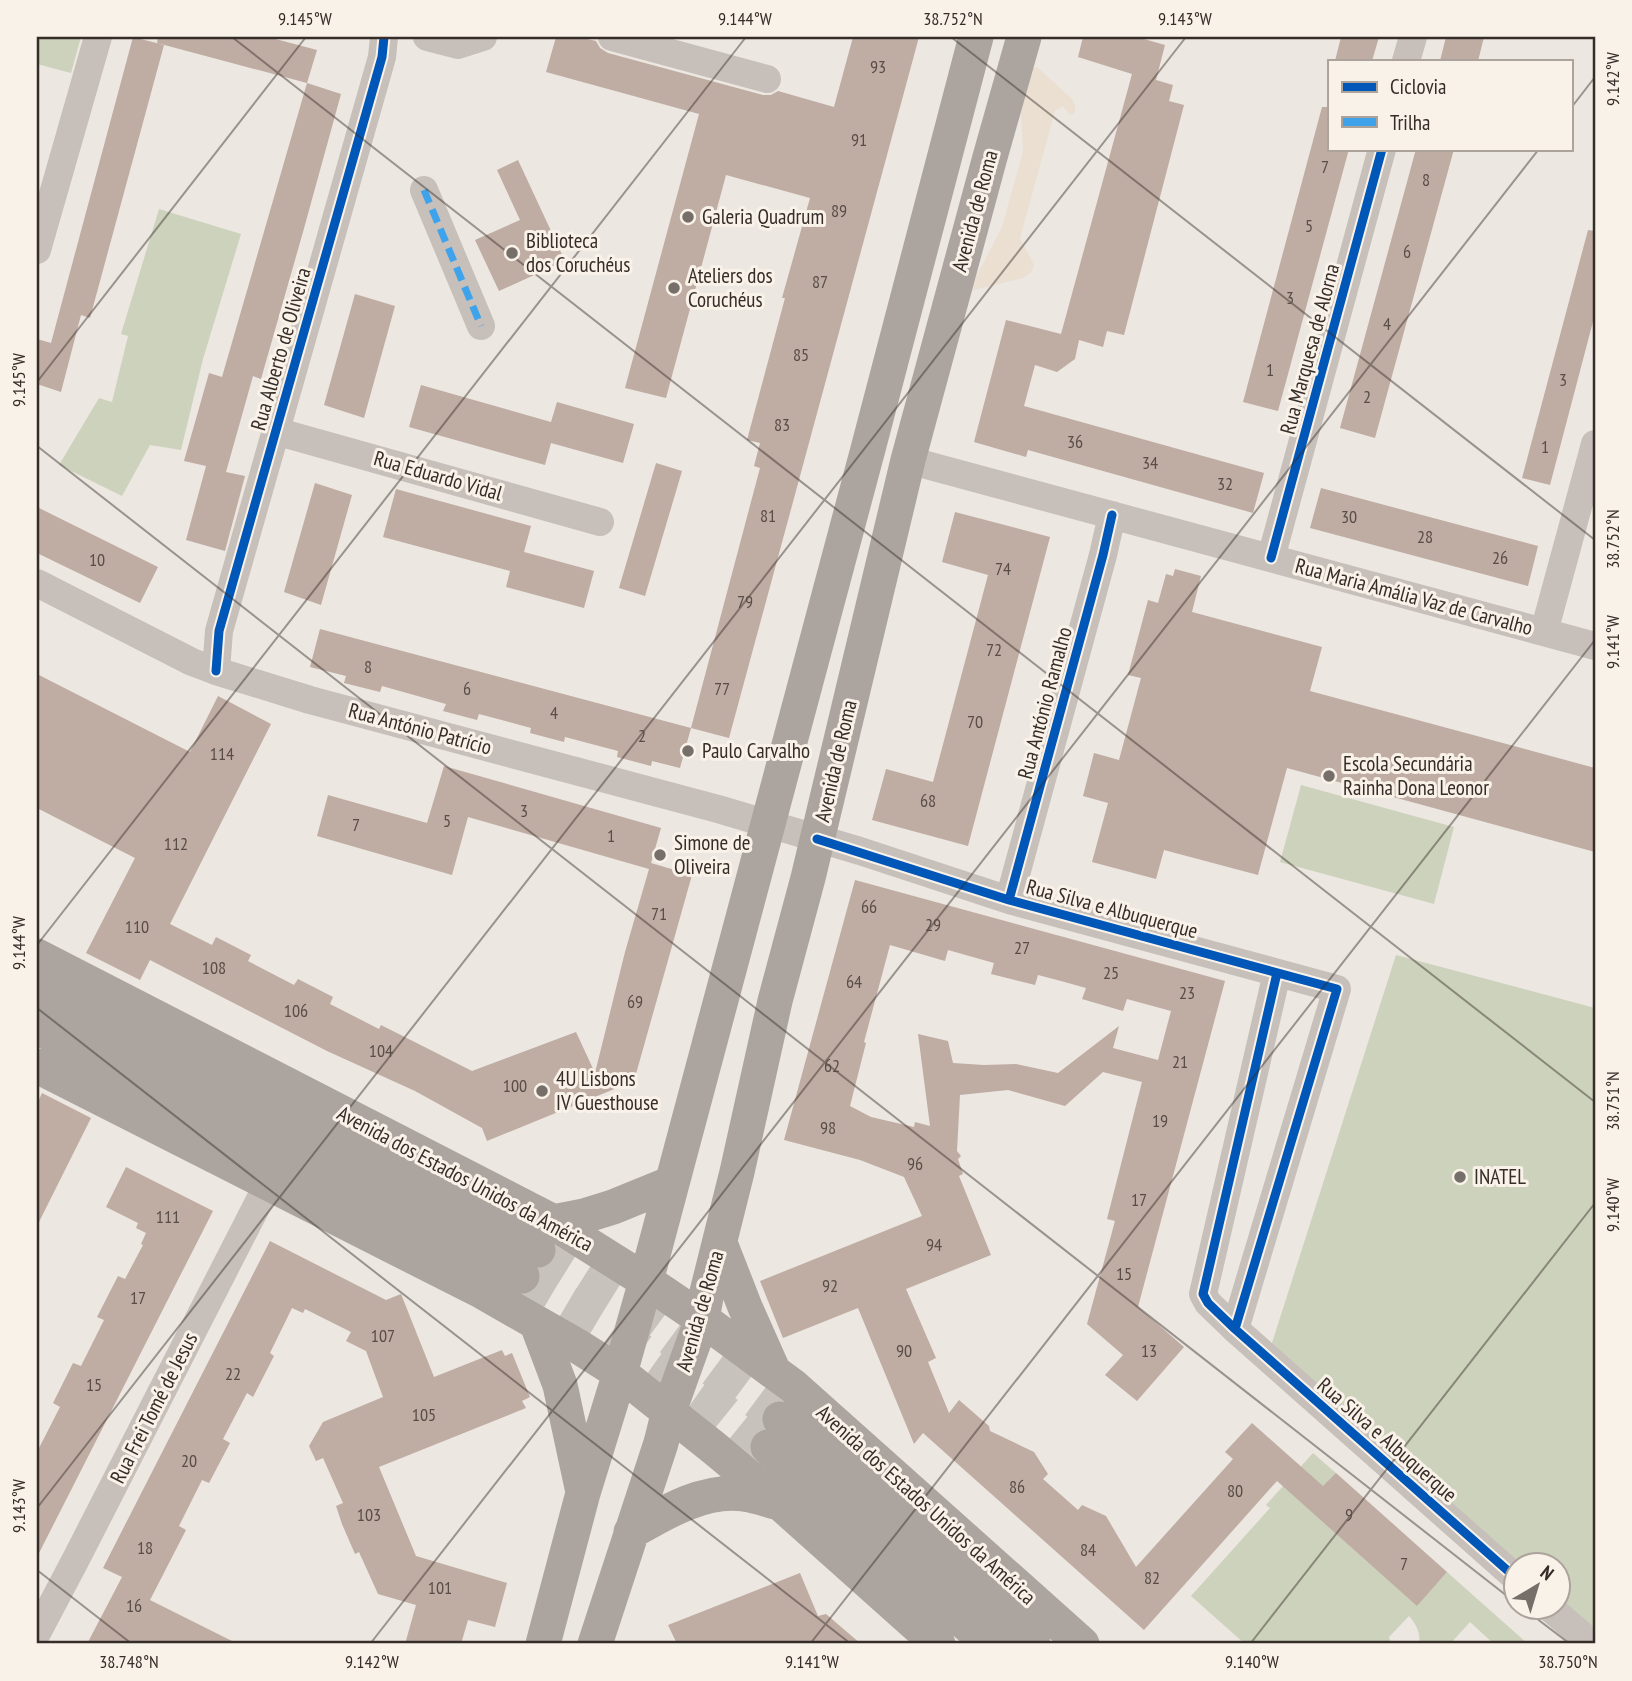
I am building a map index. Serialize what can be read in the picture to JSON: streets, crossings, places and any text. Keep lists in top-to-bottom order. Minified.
{"streets":{"main road":["Avenida de Roma","Avenida dos Estados Unidos da América"],"street":["Rua Alberto de Oliveira","Rua Marquesa de Alorna","Rua Eduardo Vidal","Rua Maria Amália Vaz de Carvalho","Rua António Ramalho","Rua António Patrício","Rua Silva e Albuquerque","Rua Frei Tomé de Jesus"]},"crossings":[["Avenida de Roma","Rua Maria Amália Vaz de Carvalho"],["Avenida de Roma","Rua António Patrício"],["Avenida de Roma","Rua Silva e Albuquerque"],["Avenida de Roma","Avenida dos Estados Unidos da América"],["Rua Alberto de Oliveira","Rua Eduardo Vidal"],["Rua Alberto de Oliveira","Rua António Patrício"],["Rua Marquesa de Alorna","Rua Maria Amália Vaz de Carvalho"],["Rua Maria Amália Vaz de Carvalho","Rua António Ramalho"],["Rua António Ramalho","Rua Silva e Albuquerque"],["Rua António Patrício","Rua Silva e Albuquerque"]],"places":["Galeria Quadrum","Biblioteca dos Coruchéus","Ateliers dos Coruchéus","Paulo Carvalho","Escola Secundária Rainha Dona Leonor","Simone de Oliveira","4U Lisbons IV Guesthouse","INATEL"],"house_numbers":["93","91","7","8","89","5","6","87","3","4","85","1","3","2","83","36","1","34","32","81","30","28","26","10","74","79","72","8","6","77","4","70","2","114","68","3","5","7","1","112","66","71","29","110","27","108","25","64","23","69","106","104","21","62","100","19","98","96","17","111","94","15","92","17","107","90","13","22","15","105","20","86","80","103","9","18","84","7","82","101","16"],"legend":["Ciclovia","Trilha"],"north":"top right","coordinates":["9.145°W","9.144°W","38.752°N","9.143°W","9.142°W","9.141°W","38.751°N","9.140°W","38.748°N","38.750°N"]}
